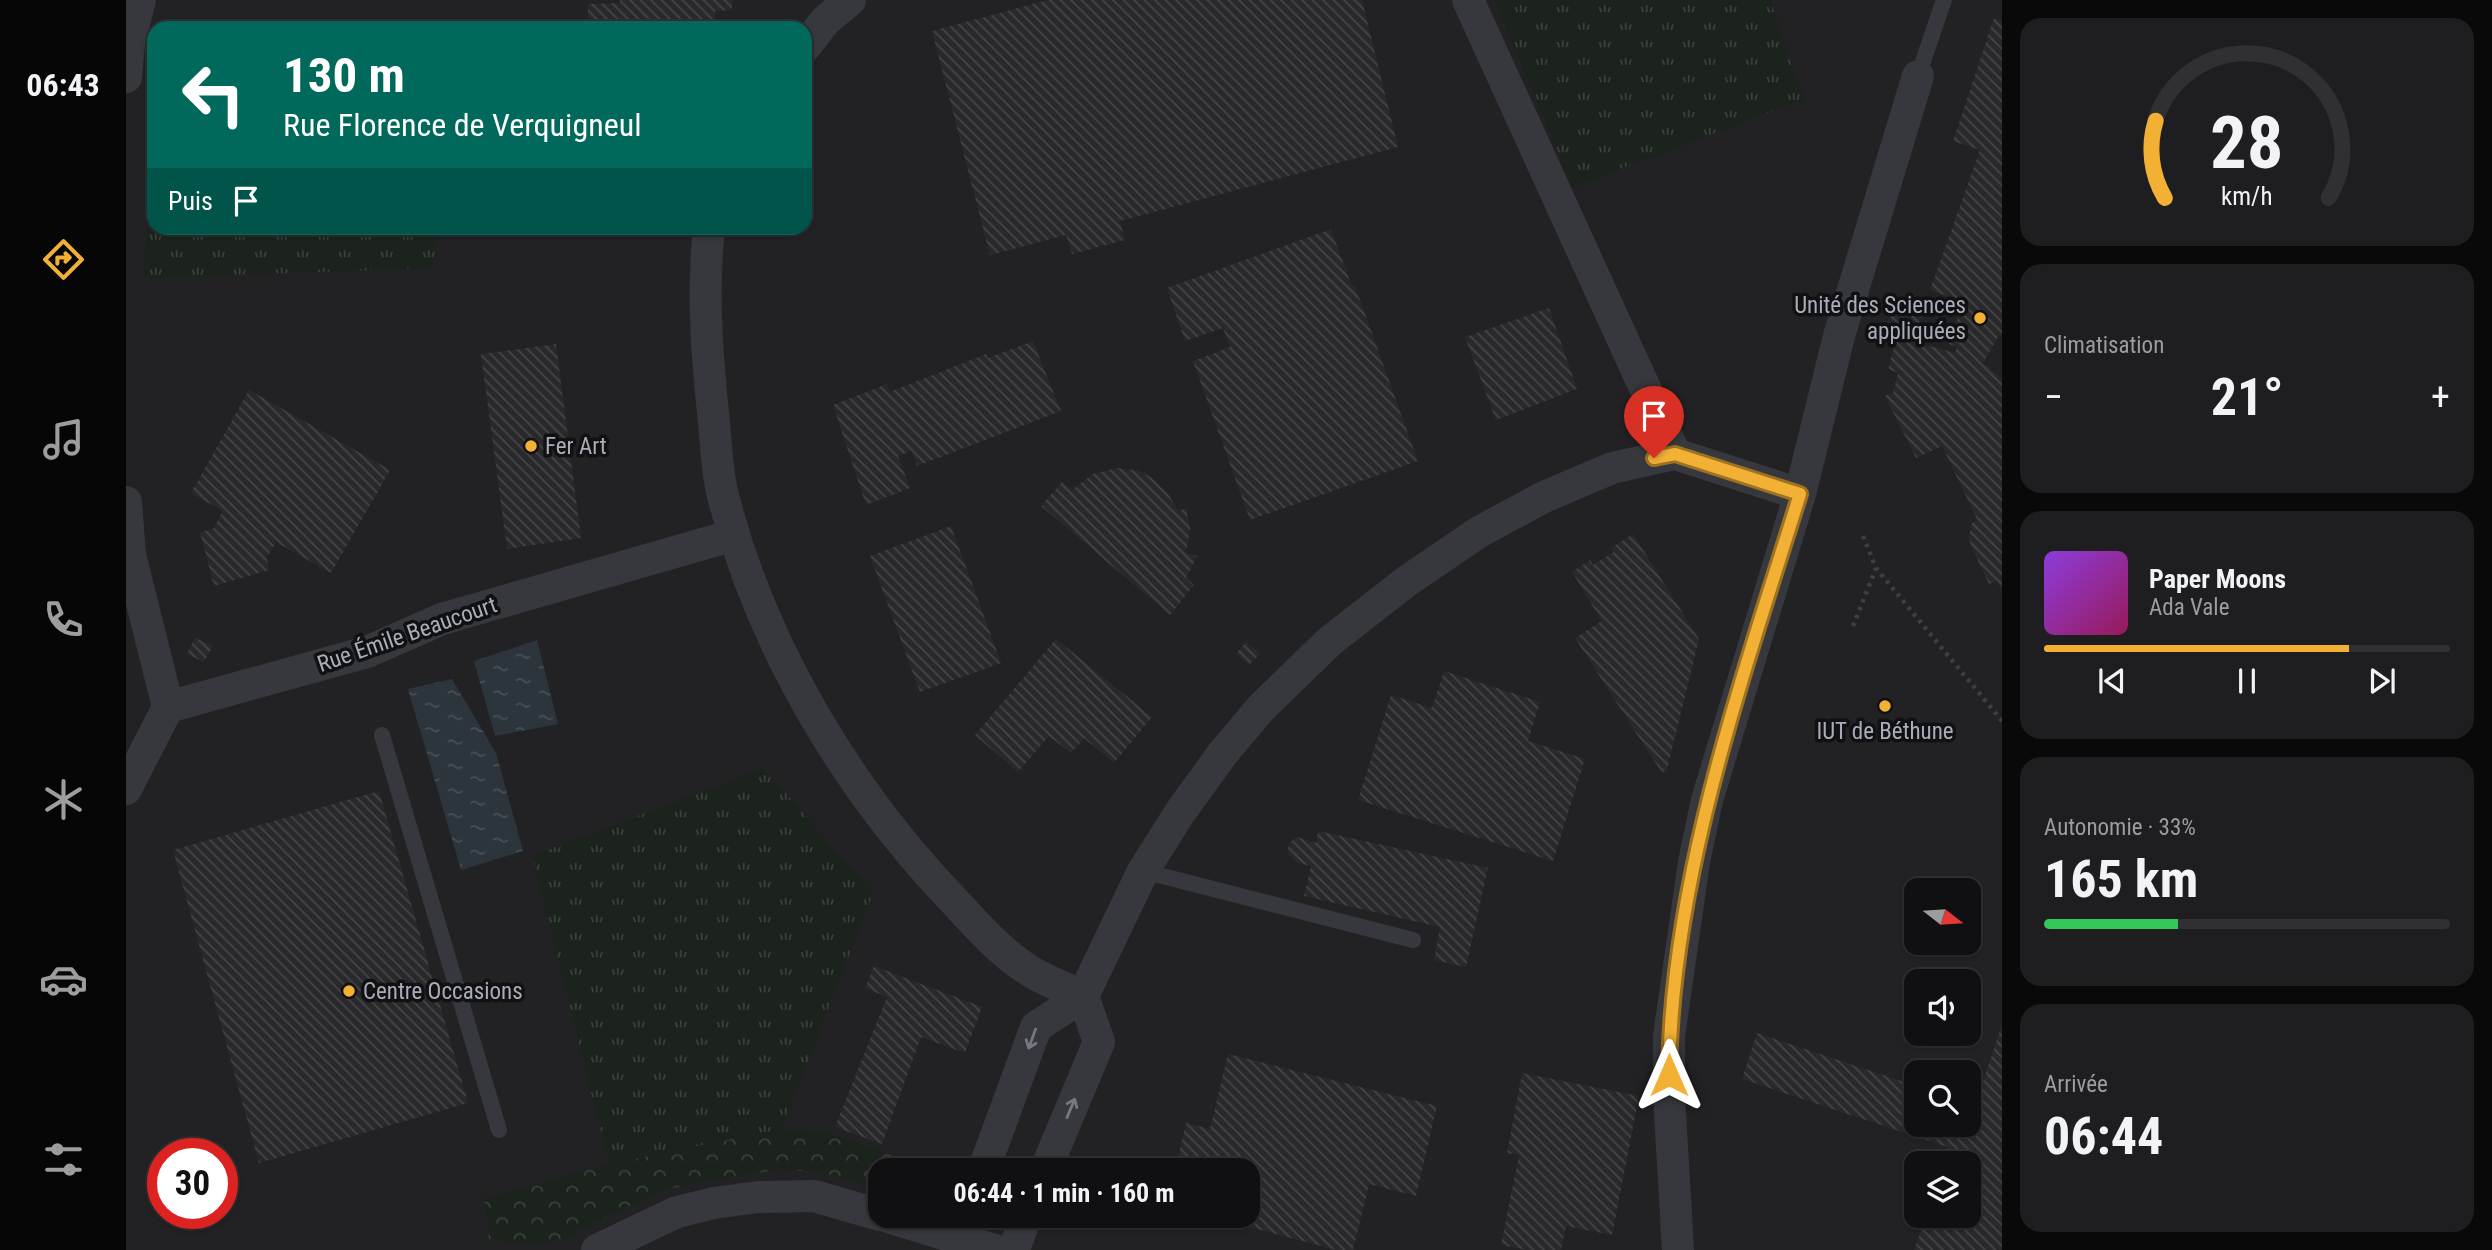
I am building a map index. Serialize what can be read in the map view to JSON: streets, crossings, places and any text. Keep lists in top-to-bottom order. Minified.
{"streets":{"street":["Rue Émile Beaucourt"]},"places":["Unité des Sciences appliquées","Fer Art","IUT de Béthune","Centre Occasions"],"north":"right","page":{"tabs":"06:43","turn":["130 m","Rue Florence de Verquigneul"],"then":"Puis","tile":["Climatisation",["Autonomie · 33%","165 km"],["Arrivée","06:44"]],"heat":["−","21°","+"],"song":["Paper Moons","Ada Vale"],"limit":"30","trip":"06:44 · 1 min · 160 m","gauge":["28","km/h"]}}
